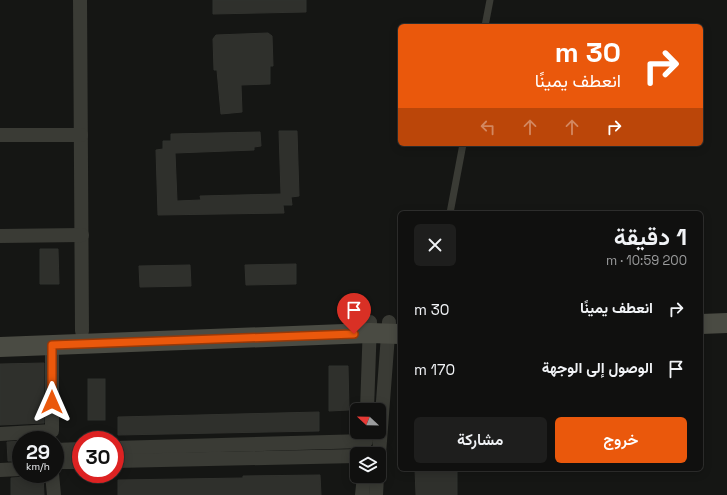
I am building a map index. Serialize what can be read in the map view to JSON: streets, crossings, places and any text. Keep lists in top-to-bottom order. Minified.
{"north":"left","page":{"turn":["30 m","انعطف يمينًا"],"heading":["1 دقيقة","200 m · 10:59"],"list":[{"name":"انعطف يمينًا","value":"30 m"},{"name":"الوصول إلى الوجهة","value":"170 m"}],"buttons":["خروج","مشاركة"],"speed":"29 km/h","limit":"30"}}
